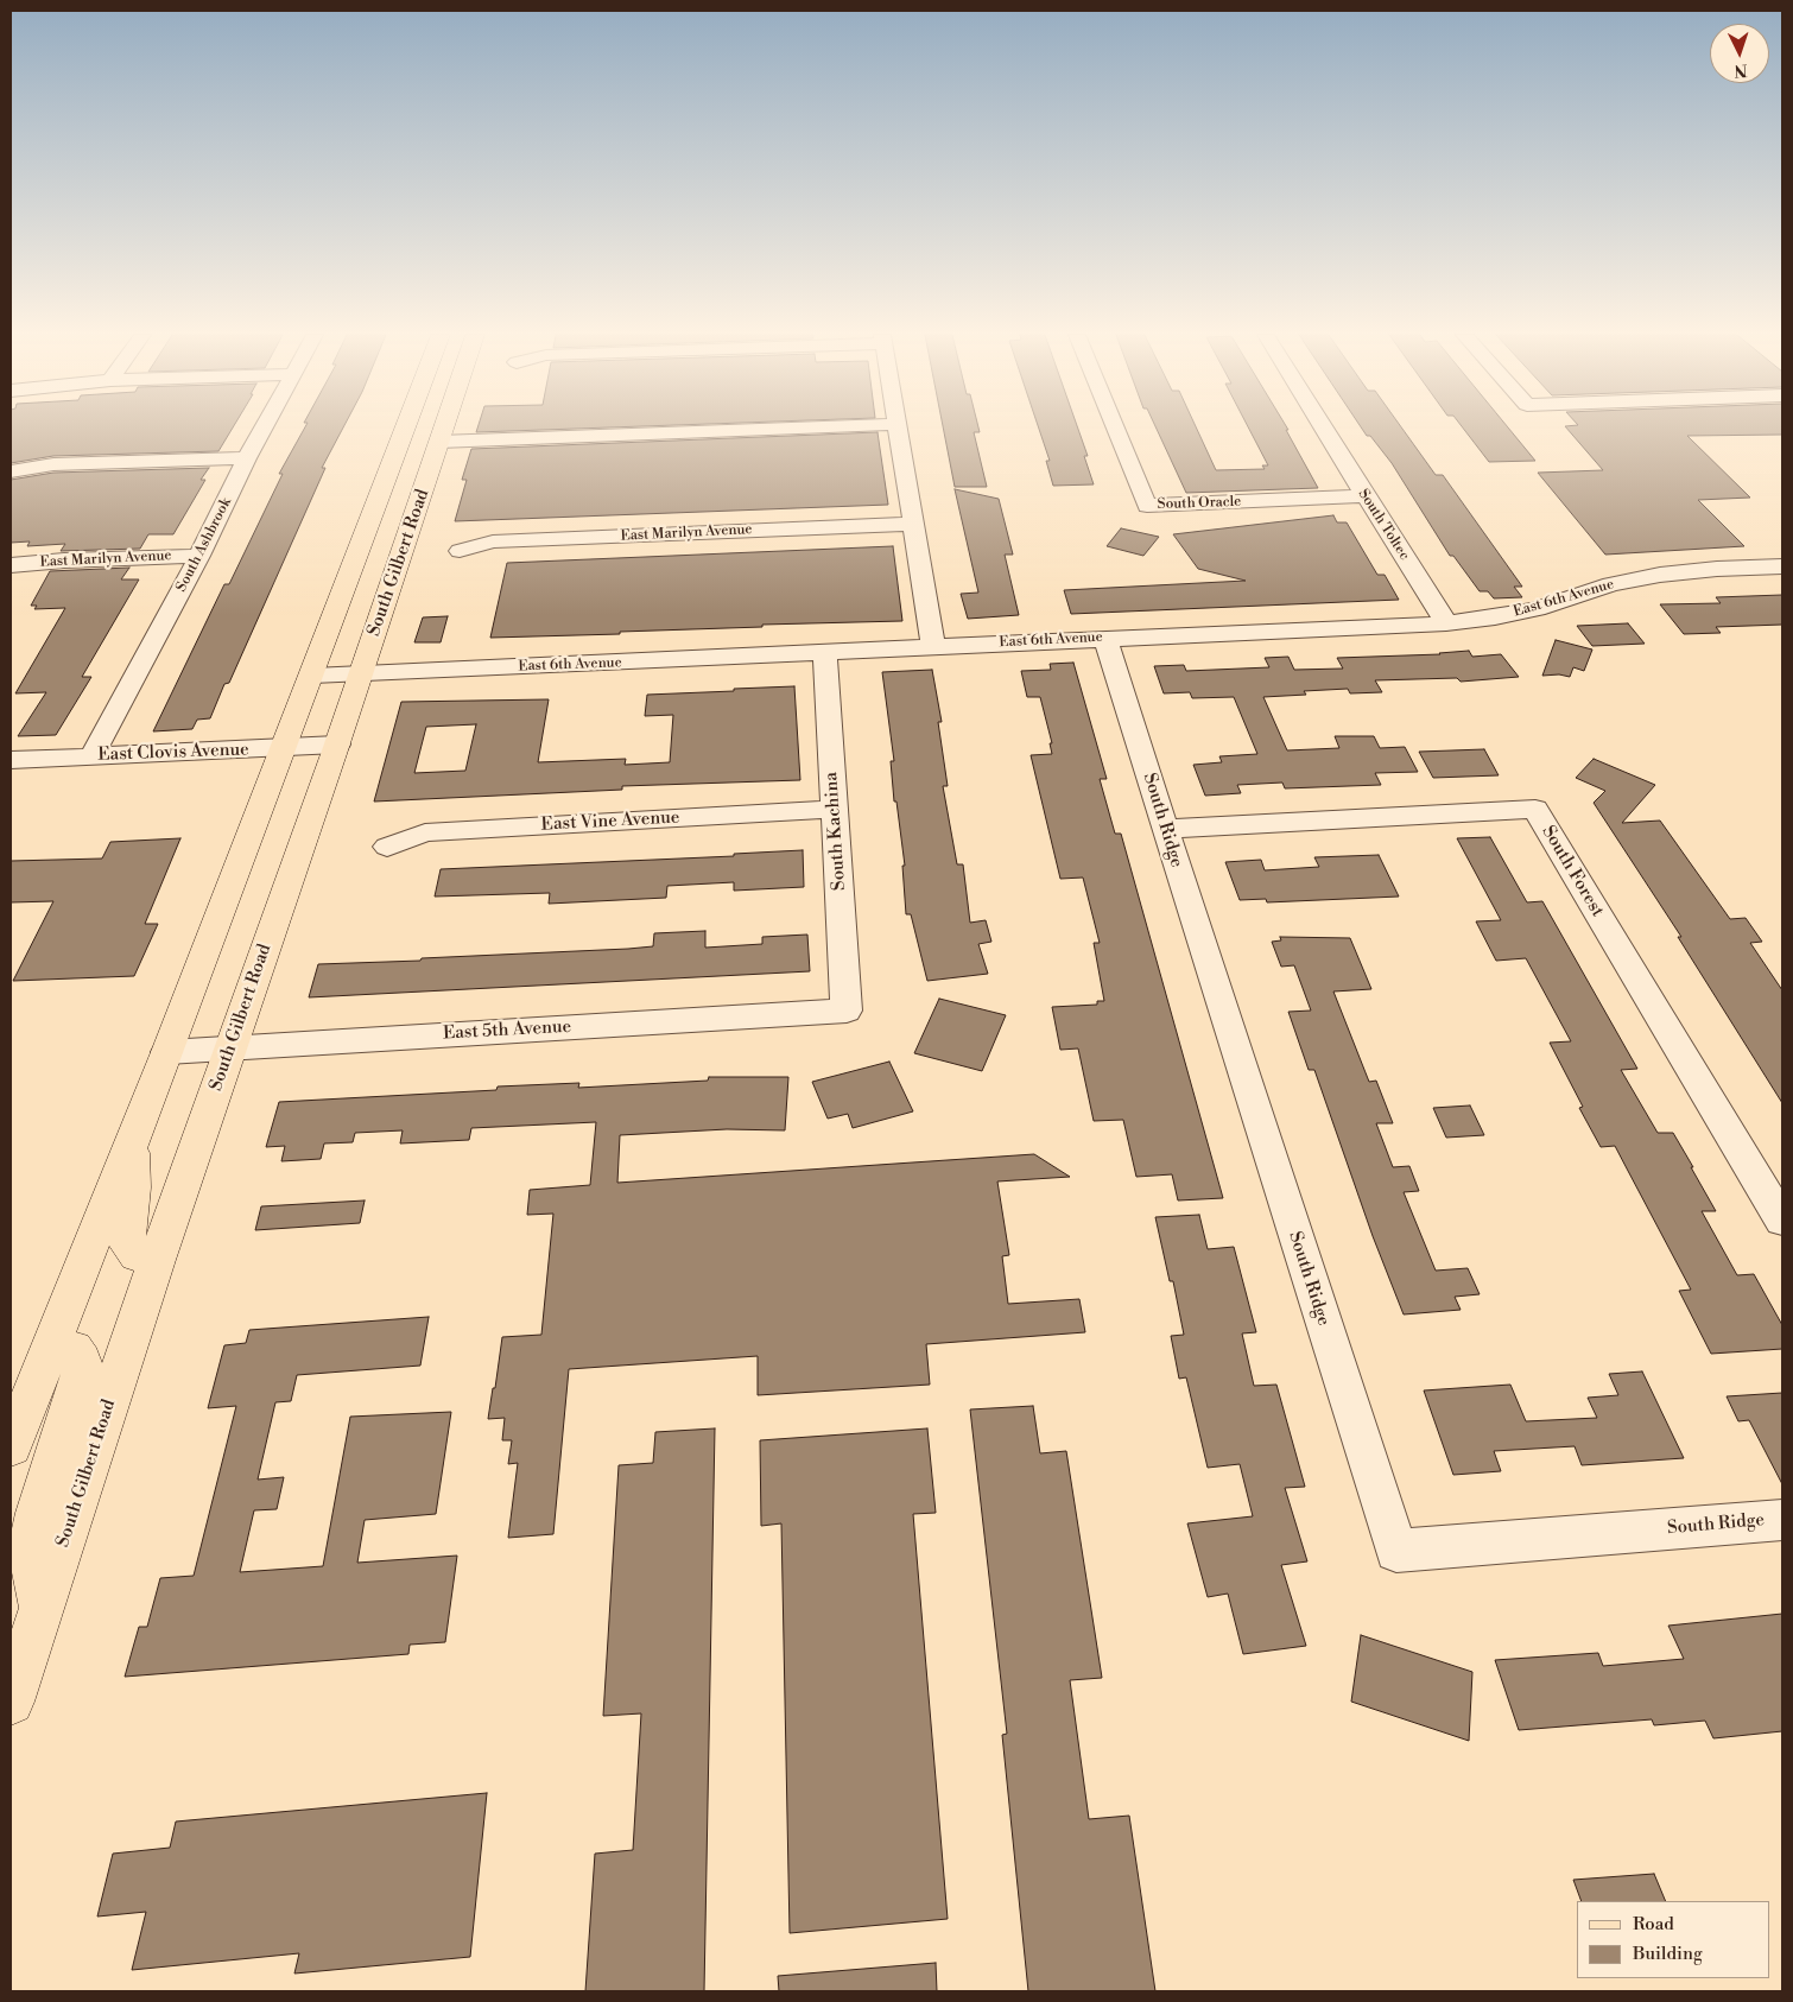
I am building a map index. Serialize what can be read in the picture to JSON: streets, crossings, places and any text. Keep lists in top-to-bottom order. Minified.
{"streets":{"main road":["South Gilbert Road"],"street":["South Oracle","South Toltec","East Marilyn Avenue","South Ashbrook","East 6th Avenue","East Clovis Avenue","South Ridge","East Vine Avenue","South Kachina","South Forest","East 5th Avenue"]},"crossings":[["South Oracle","South Toltec"],["South Toltec","East 6th Avenue"],["East Marilyn Avenue","South Ashbrook"],["South Ashbrook","East Clovis Avenue"],["South Gilbert Road","East 6th Avenue"],["South Gilbert Road","East Clovis Avenue"],["South Gilbert Road","East 5th Avenue"],["East 6th Avenue","South Ridge"],["East 6th Avenue","South Kachina"],["South Ridge","South Forest"],["East Vine Avenue","South Kachina"],["South Kachina","East 5th Avenue"]],"legend":["Road","Building"],"north":"bottom"}
